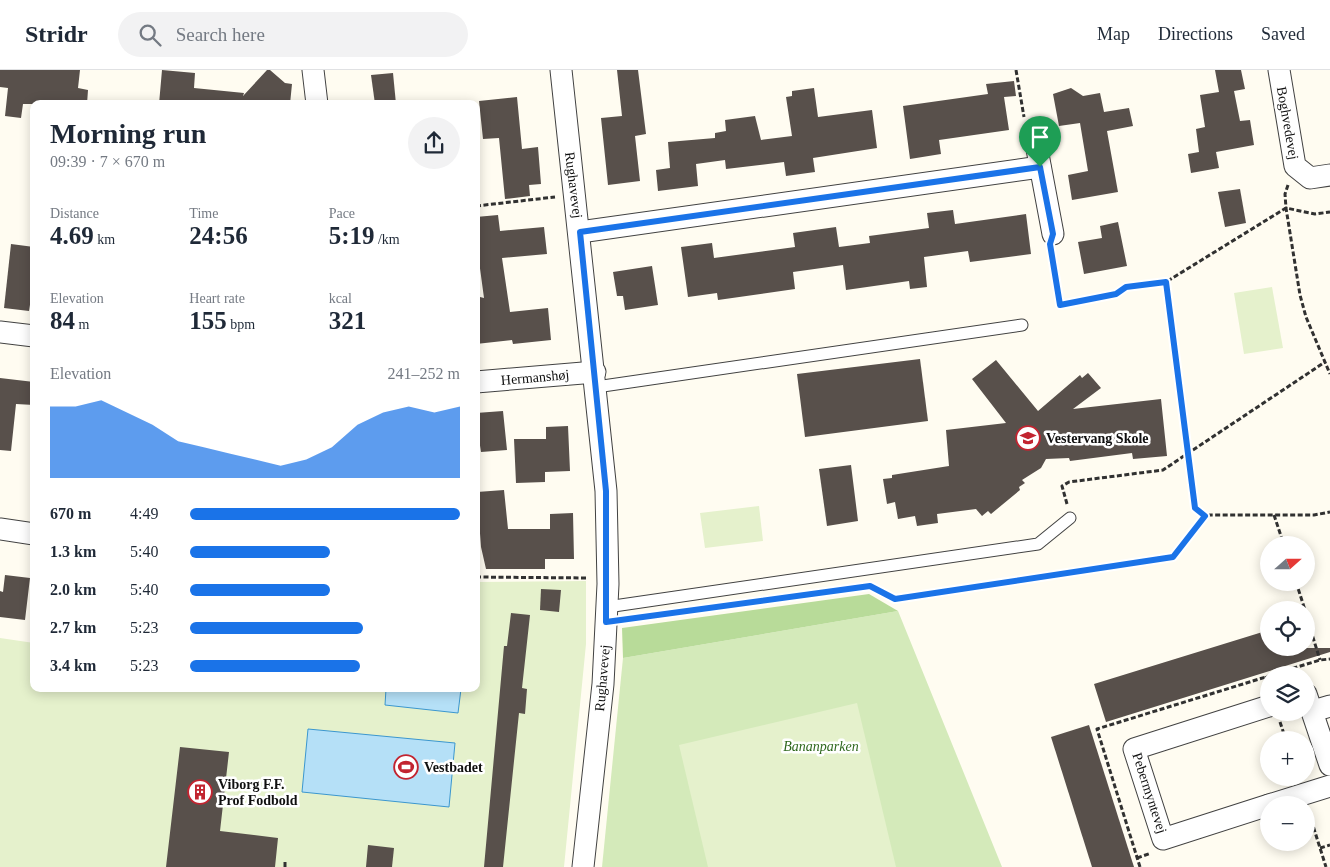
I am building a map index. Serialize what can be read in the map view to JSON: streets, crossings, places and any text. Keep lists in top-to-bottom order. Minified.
{"streets":{"street":["Boghvedevej","Rughavevej","Hermanshøj","Pebermyntevej"]},"crossings":[["Rughavevej","Hermanshøj"]],"parks":["Bananparken"],"places":{"school or university":["Vestervang Skole"],"sports":["Vestbadet"],"building":["Viborg F.F. Prof Fodbold"]},"north":"right","page":{"header":"Stridr","search":"Search here","nav":["Map","Directions","Saved"],"heading":["Morning run","09:39 · 7 × 670 m"],"stats":[["Distance","4.69 km"],["Time","24:56"],["Pace","5:19 /km"],["Elevation","84 m"],["Heart rate","155 bpm"],["kcal","321"]],"chart":["Elevation","241–252 m"],"list":[{"name":"670 m","note":"4:49"},{"name":"1.3 km","note":"5:40"},{"name":"2.0 km","note":"5:40"},{"name":"2.7 km","note":"5:23"},{"name":"3.4 km","note":"5:23"}],"map_buttons":["+","−"]}}
